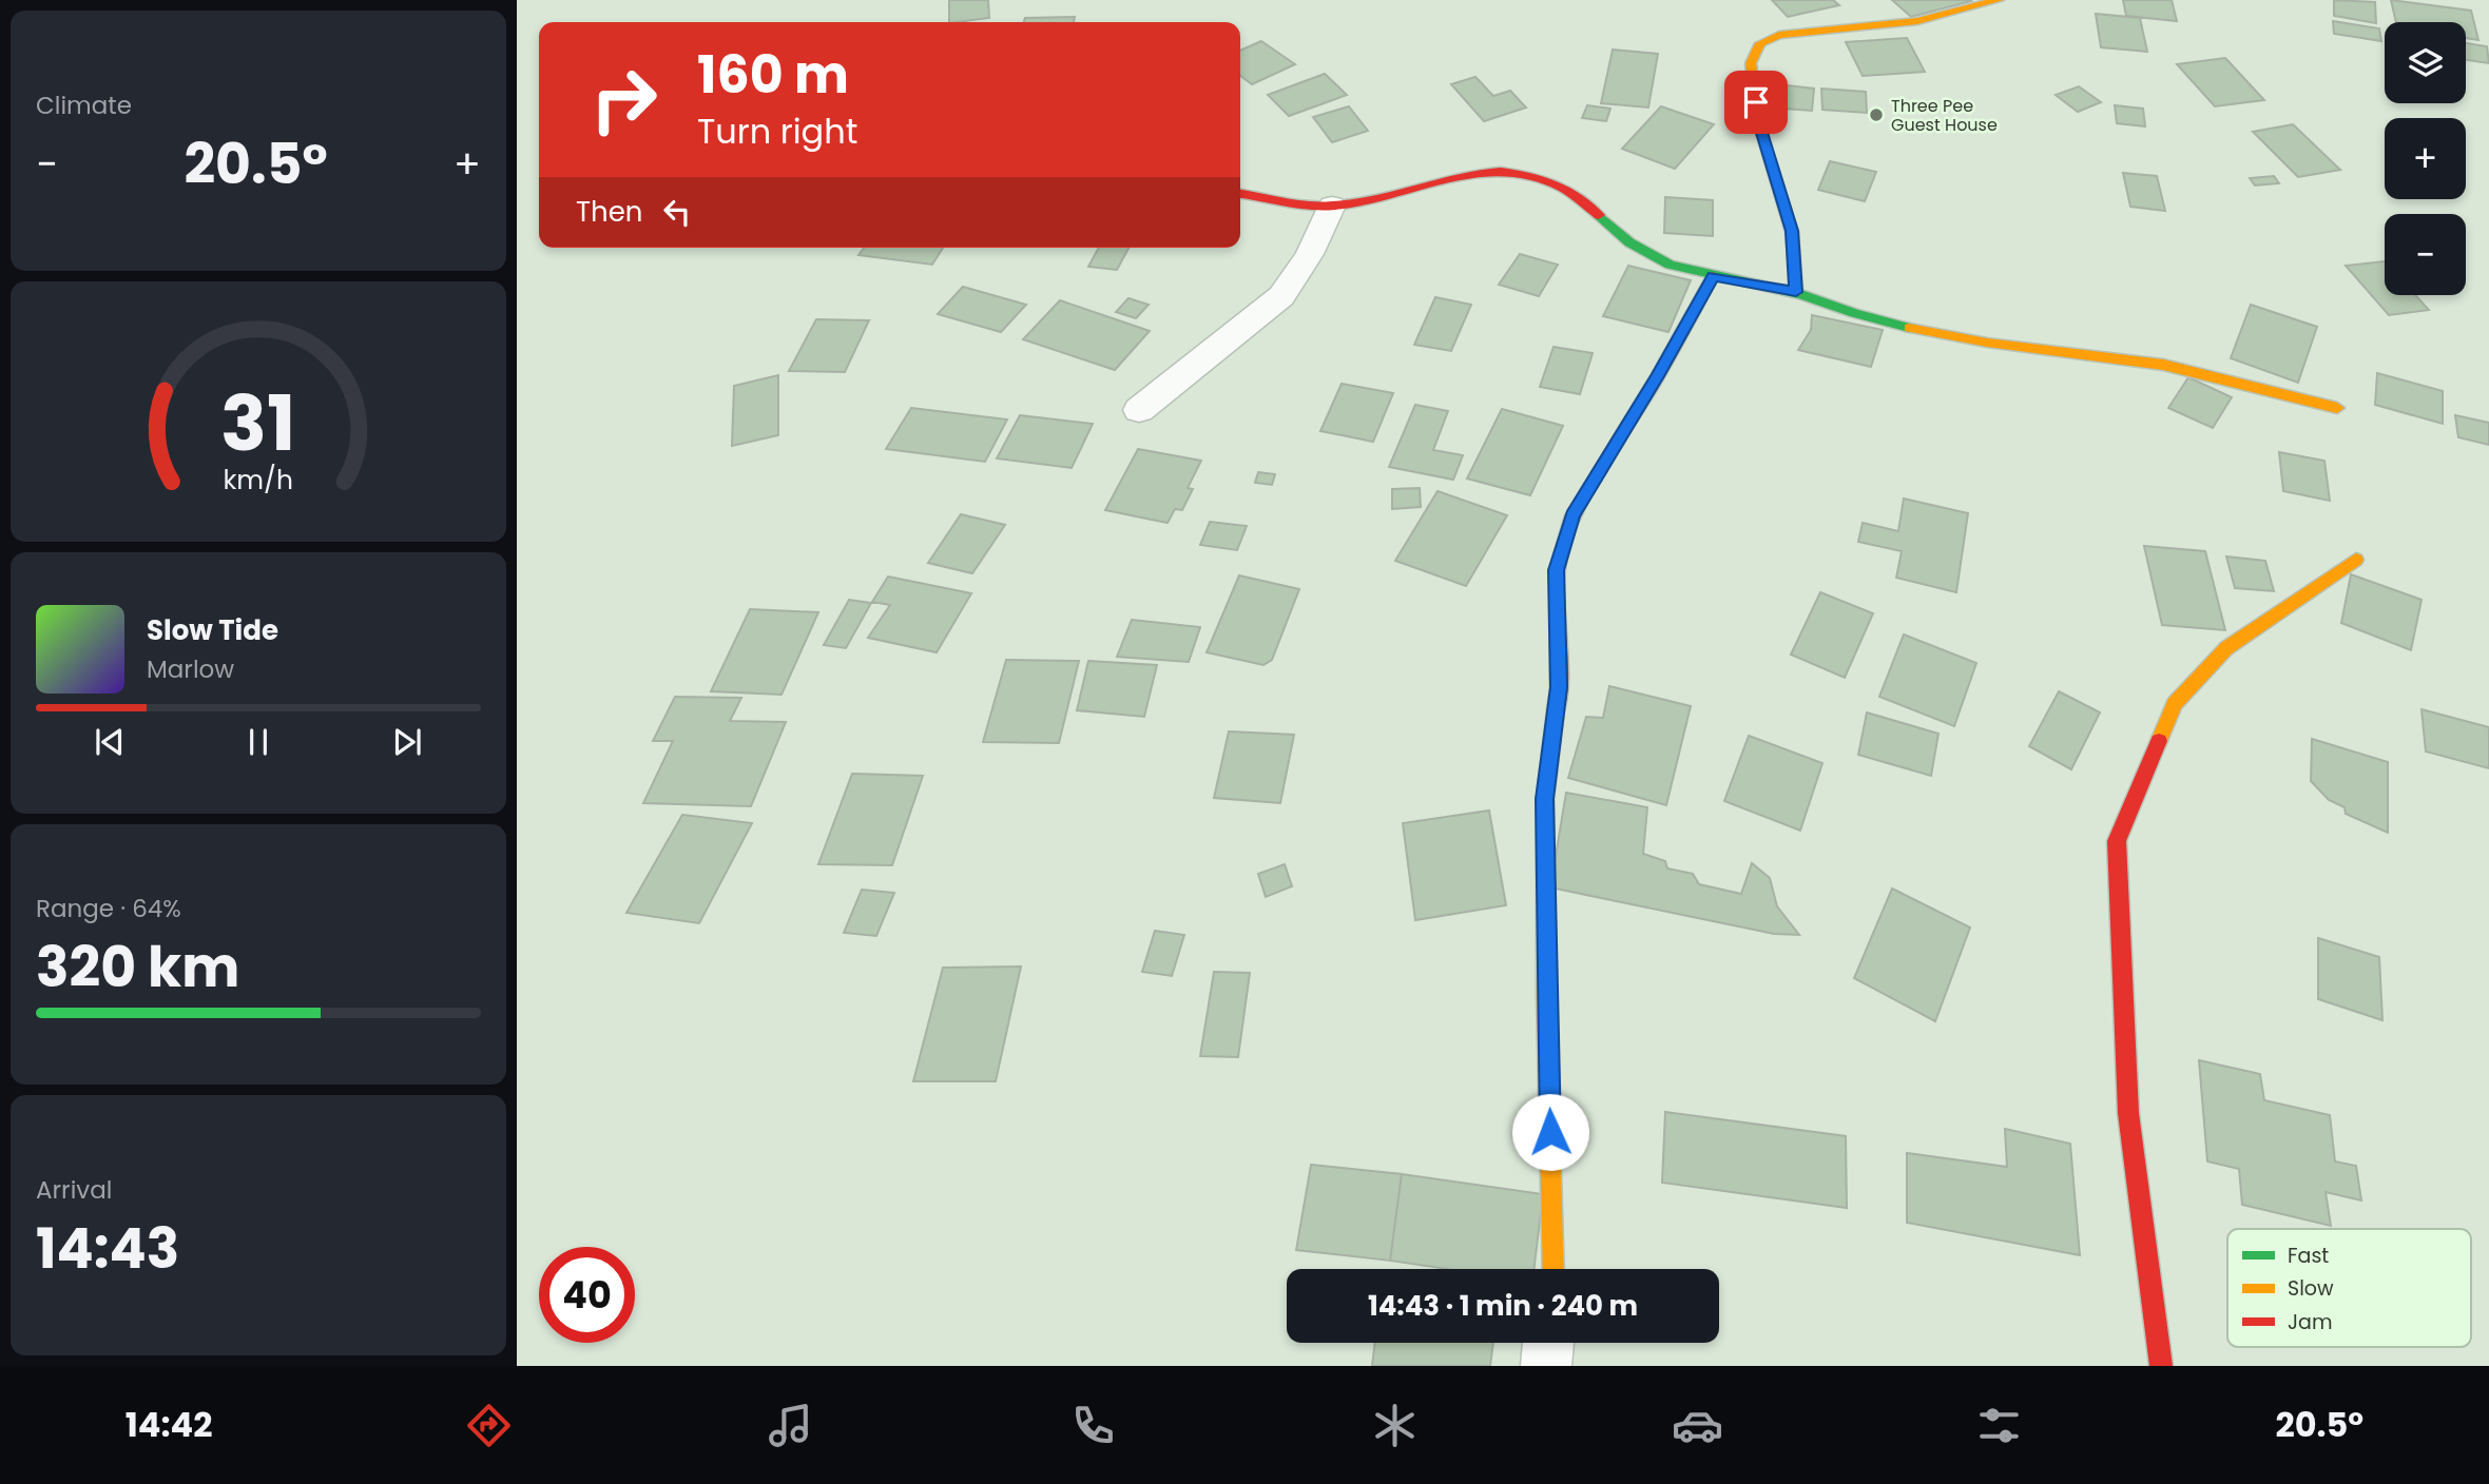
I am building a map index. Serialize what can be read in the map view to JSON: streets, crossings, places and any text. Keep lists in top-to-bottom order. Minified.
{"places":["Three Pee Guest House"],"legend":["Fast","Slow","Jam"],"page":{"tile":["Climate",["Range · 64%","320 km"],["Arrival","14:43"]],"map_buttons":["+","−"],"turn":["160 m","Turn right"],"heat":["−","20.5°","+"],"then":"Then","song":["Slow Tide","Marlow"],"limit":"40","trip":"14:43 · 1 min · 240 m","tabs":["14:42","20.5°"],"gauge":["31","km/h"]}}
